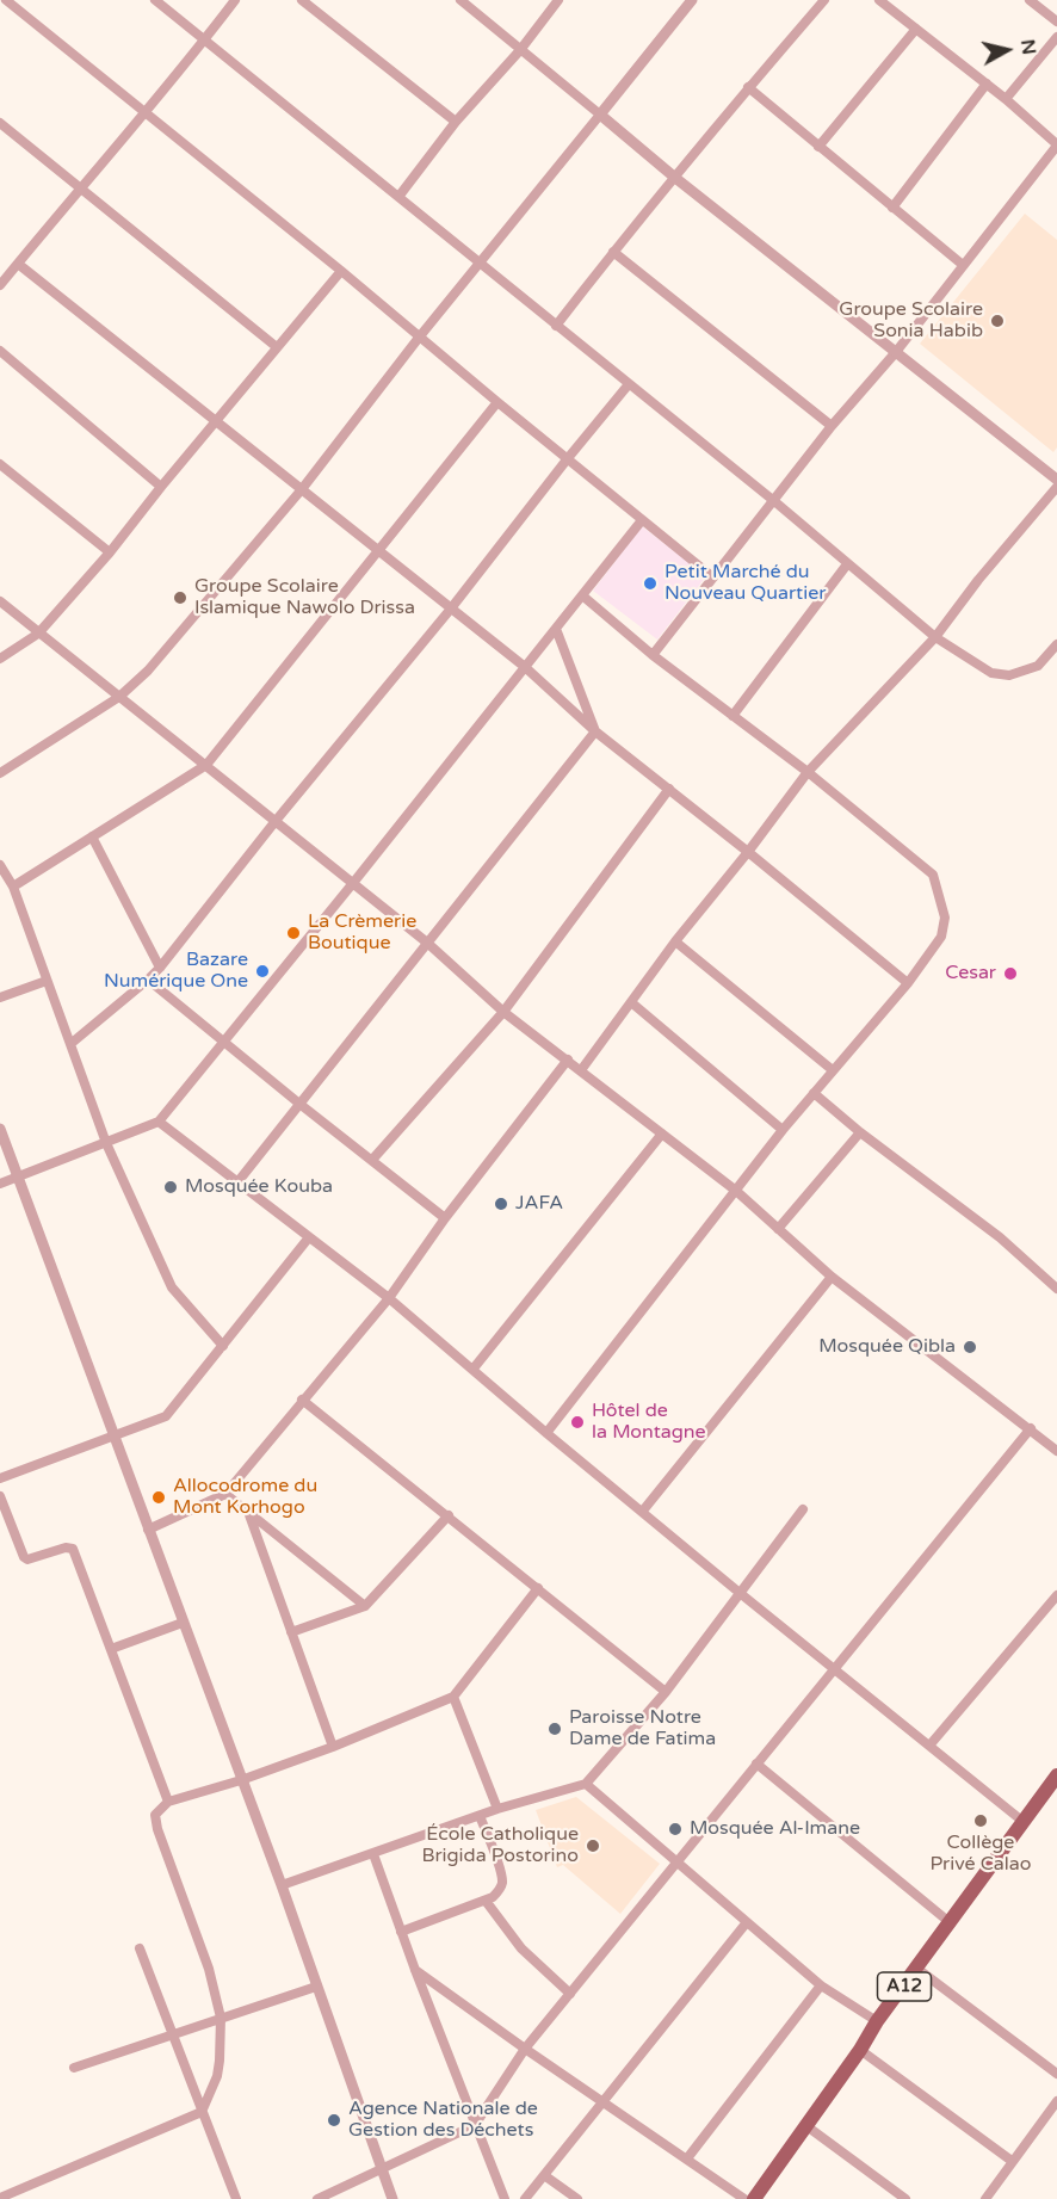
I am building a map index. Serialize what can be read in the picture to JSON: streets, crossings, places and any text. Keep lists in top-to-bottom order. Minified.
{"streets":{"main road":["A12"]},"places":["Groupe Scolaire Sonia Habib","Petit Marché du Nouveau Quartier","Groupe Scolaire Islamique Nawolo Drissa","La Crèmerie Boutique","Bazare Numérique One","Cesar","Mosquée Kouba","JAFA","Mosquée Qibla","Hôtel de la Montagne","Allocodrome du Mont Korhogo","Paroisse Notre Dame de Fatima","Collège Privé Calao","Mosquée Al-Imane","École Catholique Brigida Postorino","Agence Nationale de Gestion des Déchets"],"north":"right"}
